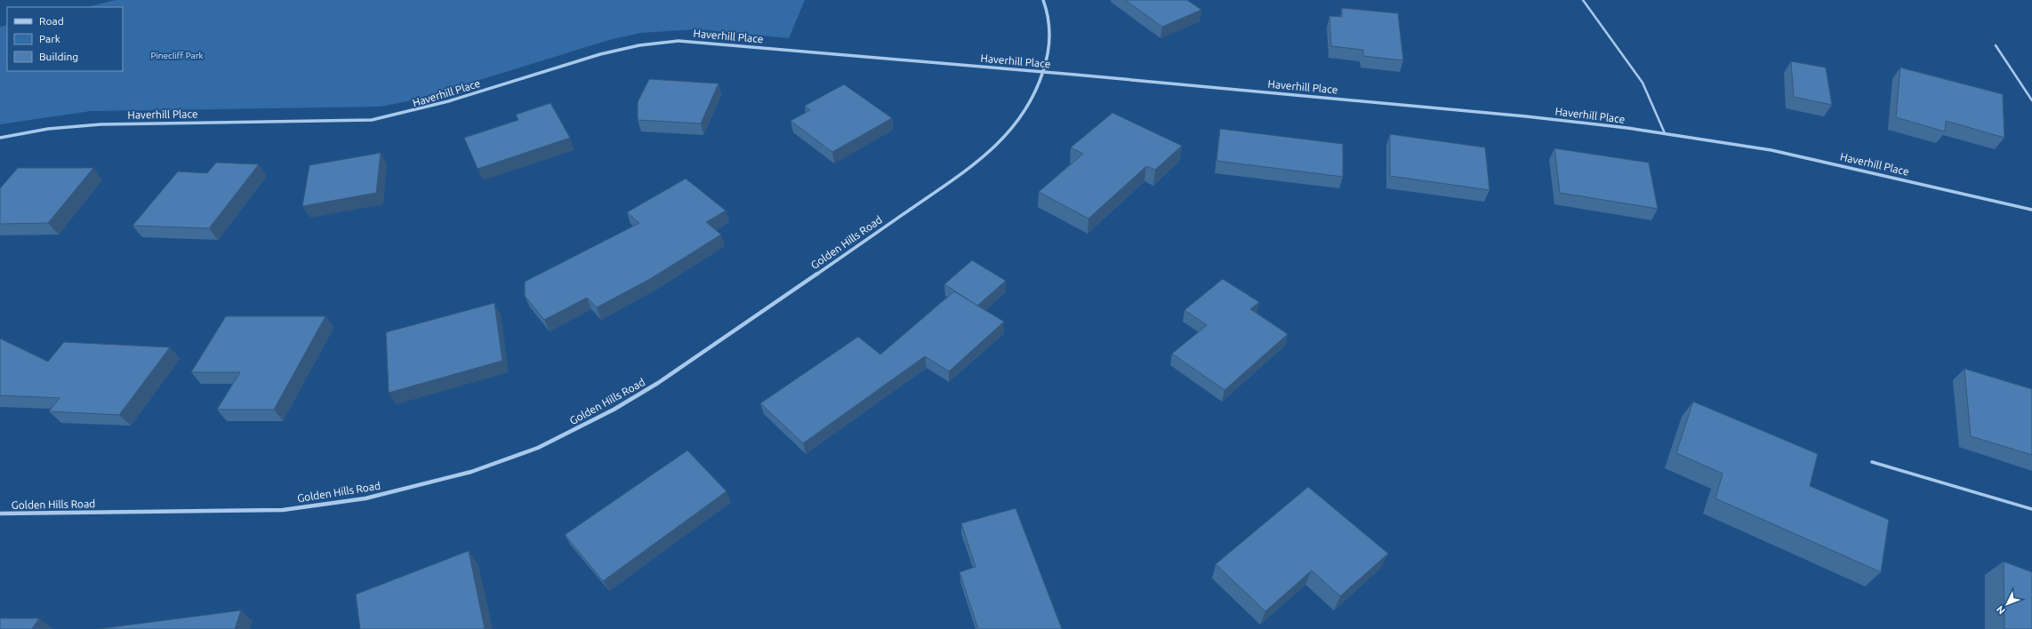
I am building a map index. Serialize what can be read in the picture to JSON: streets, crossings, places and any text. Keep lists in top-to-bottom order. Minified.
{"streets":{"street":["Haverhill Place","Golden Hills Road"]},"crossings":[["Haverhill Place","Golden Hills Road"]],"parks":["Pinecliff Park"],"legend":["Road","Park","Building"],"north":"bottom left"}
